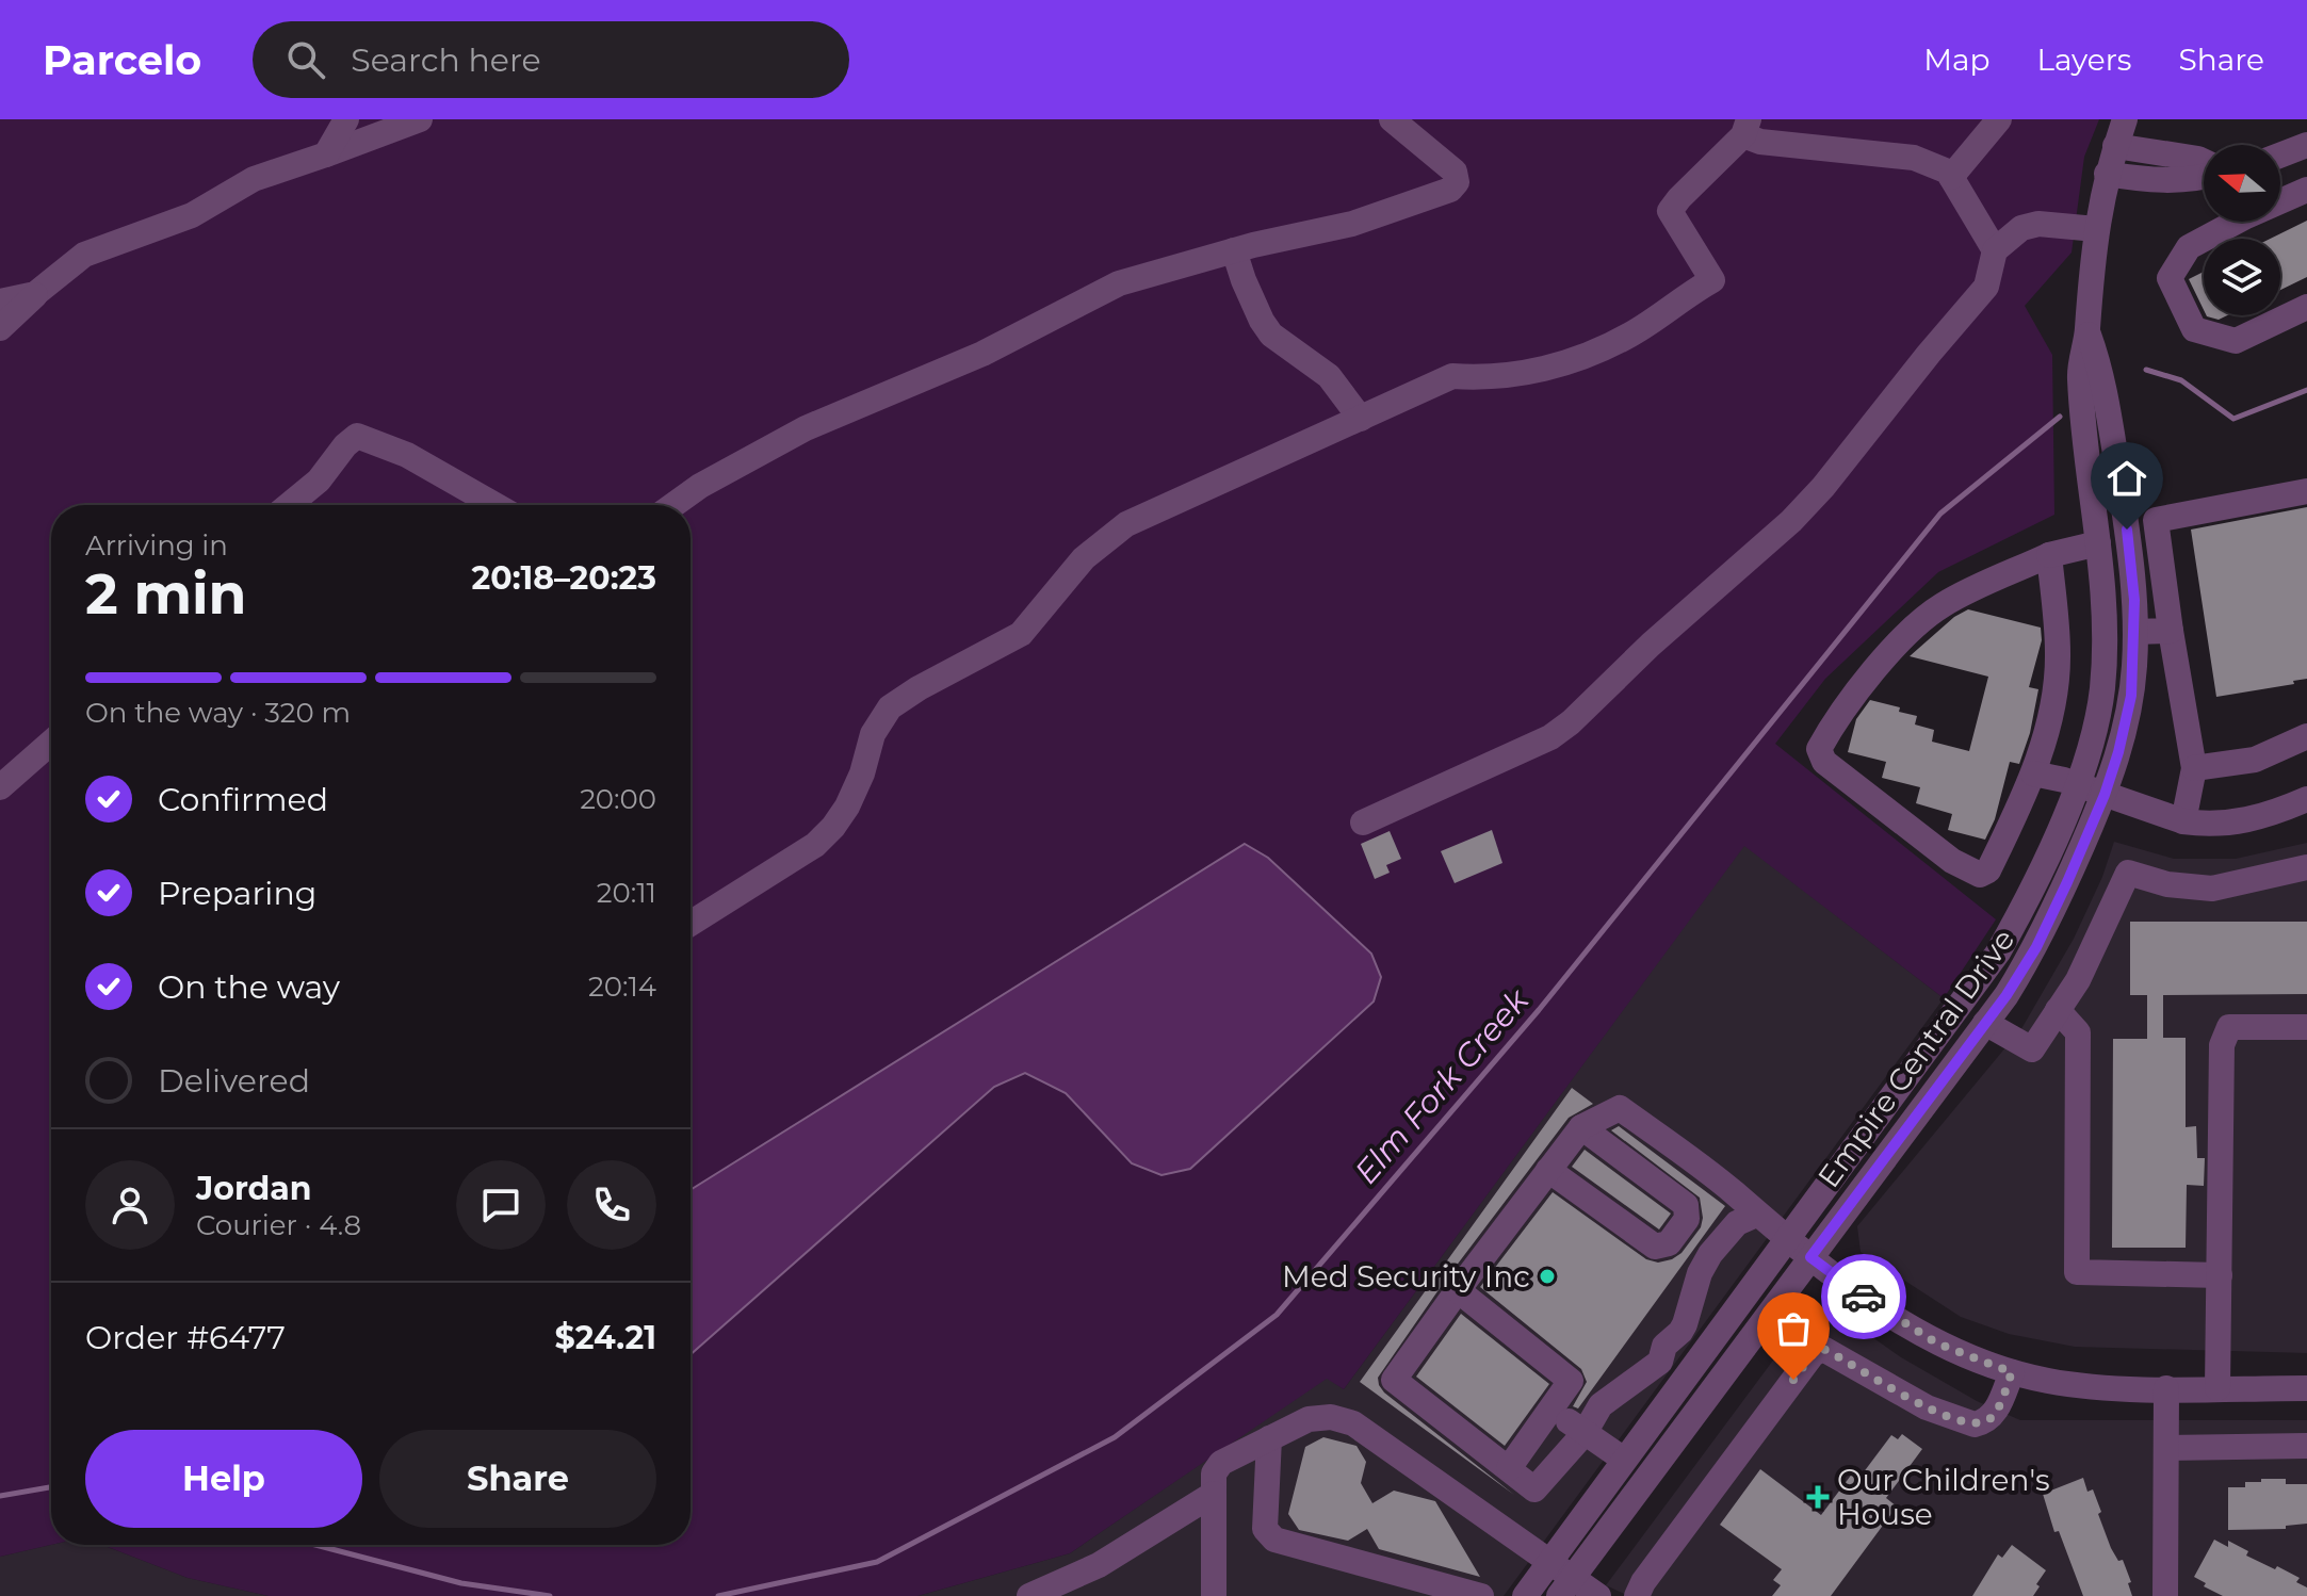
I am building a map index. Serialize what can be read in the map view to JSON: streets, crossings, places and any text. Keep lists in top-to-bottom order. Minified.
{"streets":{"street":["Empire Central Drive"]},"water":["Elm Fork Creek"],"places":{"other":["Med Security Inc"],"health":["Our Children's House"]},"north":"left","page":{"header":"Parcelo","search":"Search here","nav":["Map","Layers","Share"],"heading":["2 min","Arriving in","20:18–20:23"],"panel":["Jordan","Courier · 4.8","Order #6477","$24.21"],"bar":"On the way · 320 m","list":[["Confirmed","20:00"],["Preparing","20:11"],["On the way","20:14"],"Delivered"],"buttons":["Help","Share"]}}
